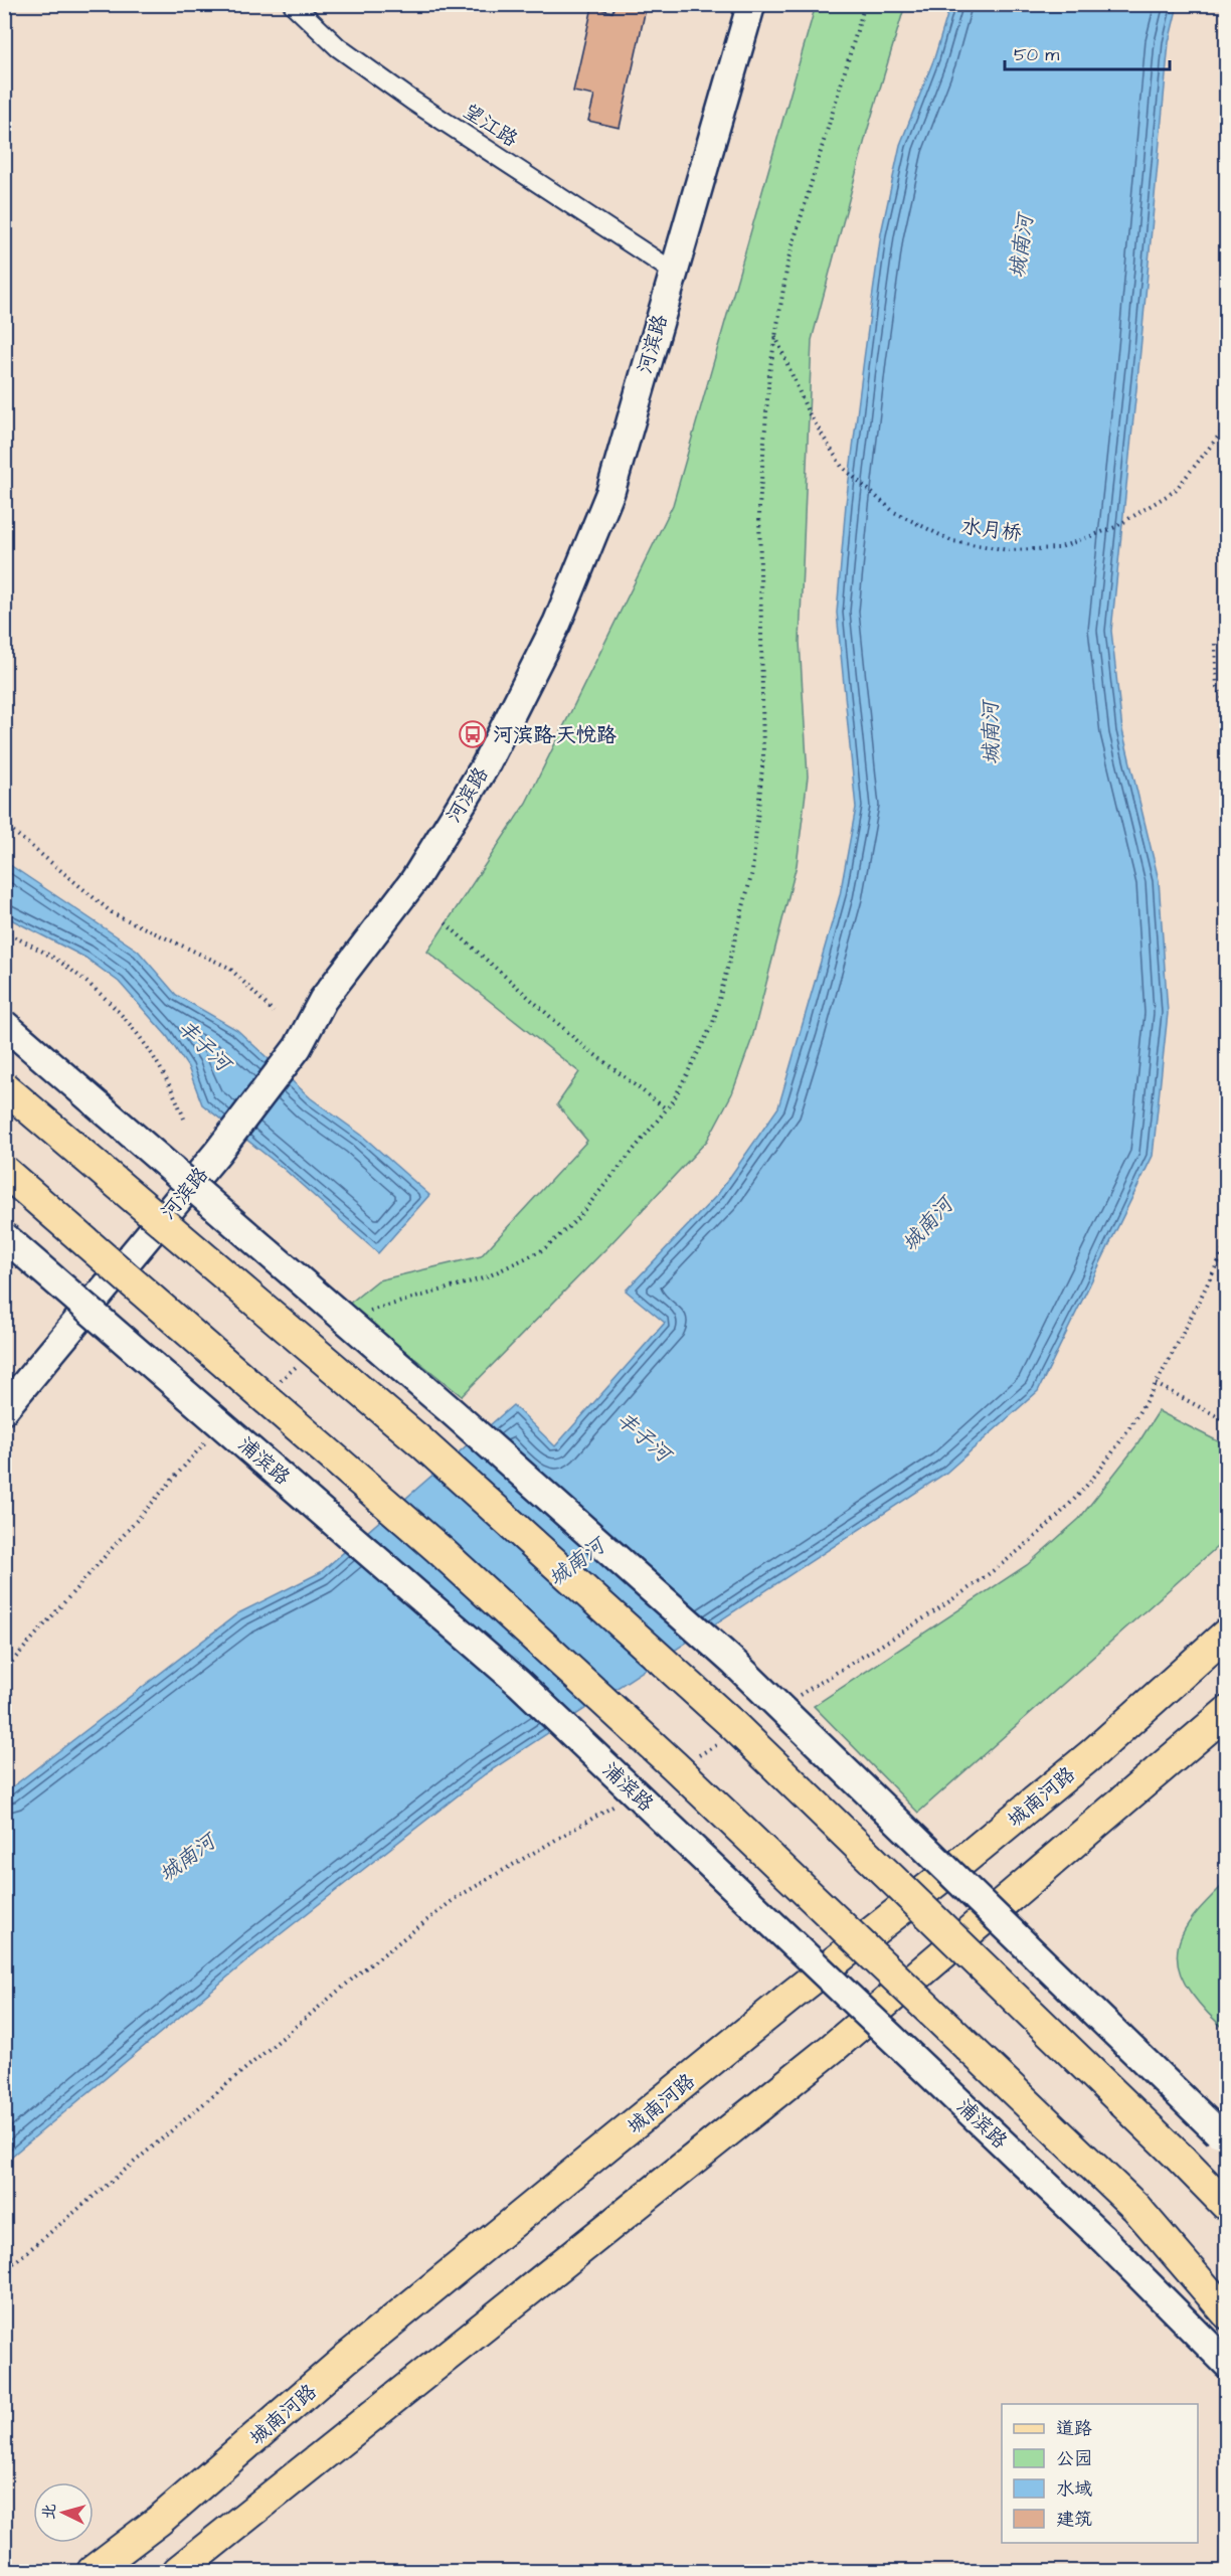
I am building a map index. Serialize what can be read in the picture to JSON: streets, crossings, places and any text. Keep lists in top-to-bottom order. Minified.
{"streets":{"main road":["城南河路"],"street":["望江路","河滨路","浦滨路"],"path":["水月桥"]},"crossings":[["望江路","河滨路"]],"water":["城南河","丰子河"],"places":{"bus stop":["河滨路·天悦路"]},"legend":["道路","公园","水域","建筑"],"scale_bar":"50 m","north":"left"}
